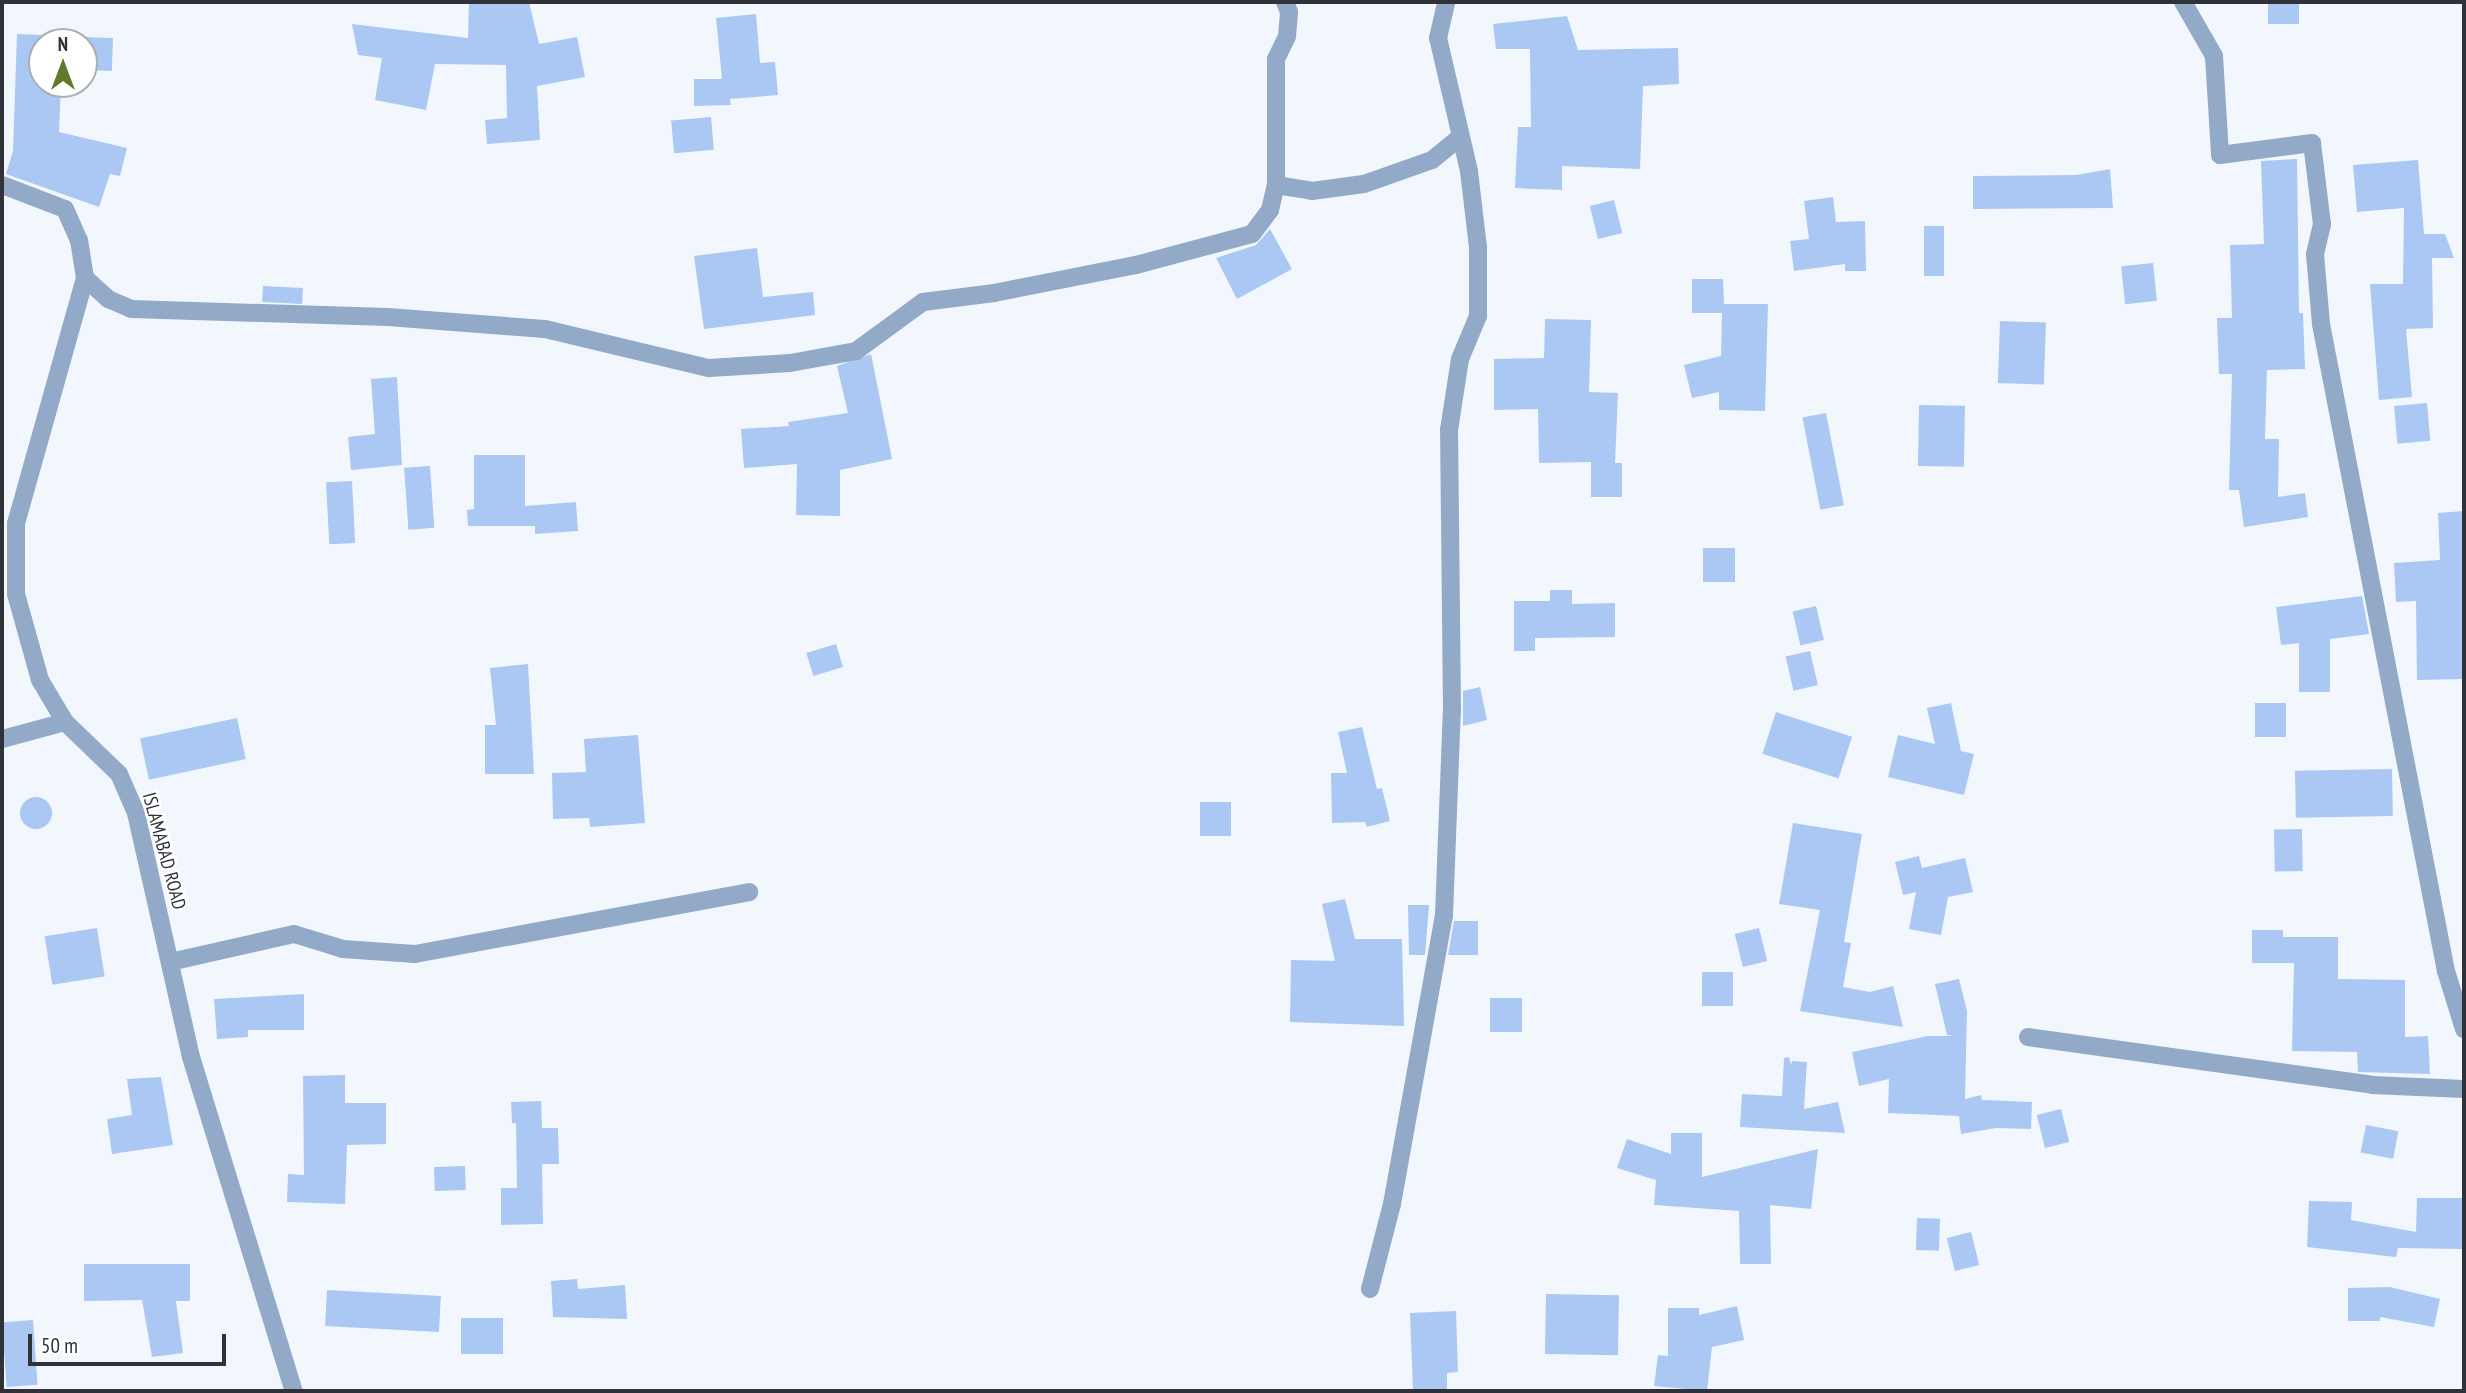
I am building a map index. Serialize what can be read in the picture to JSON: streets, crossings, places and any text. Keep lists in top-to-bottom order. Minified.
{"streets":{"street":["ISLAMABAD ROAD"]},"scale_bar":"50 m","north":"top"}
